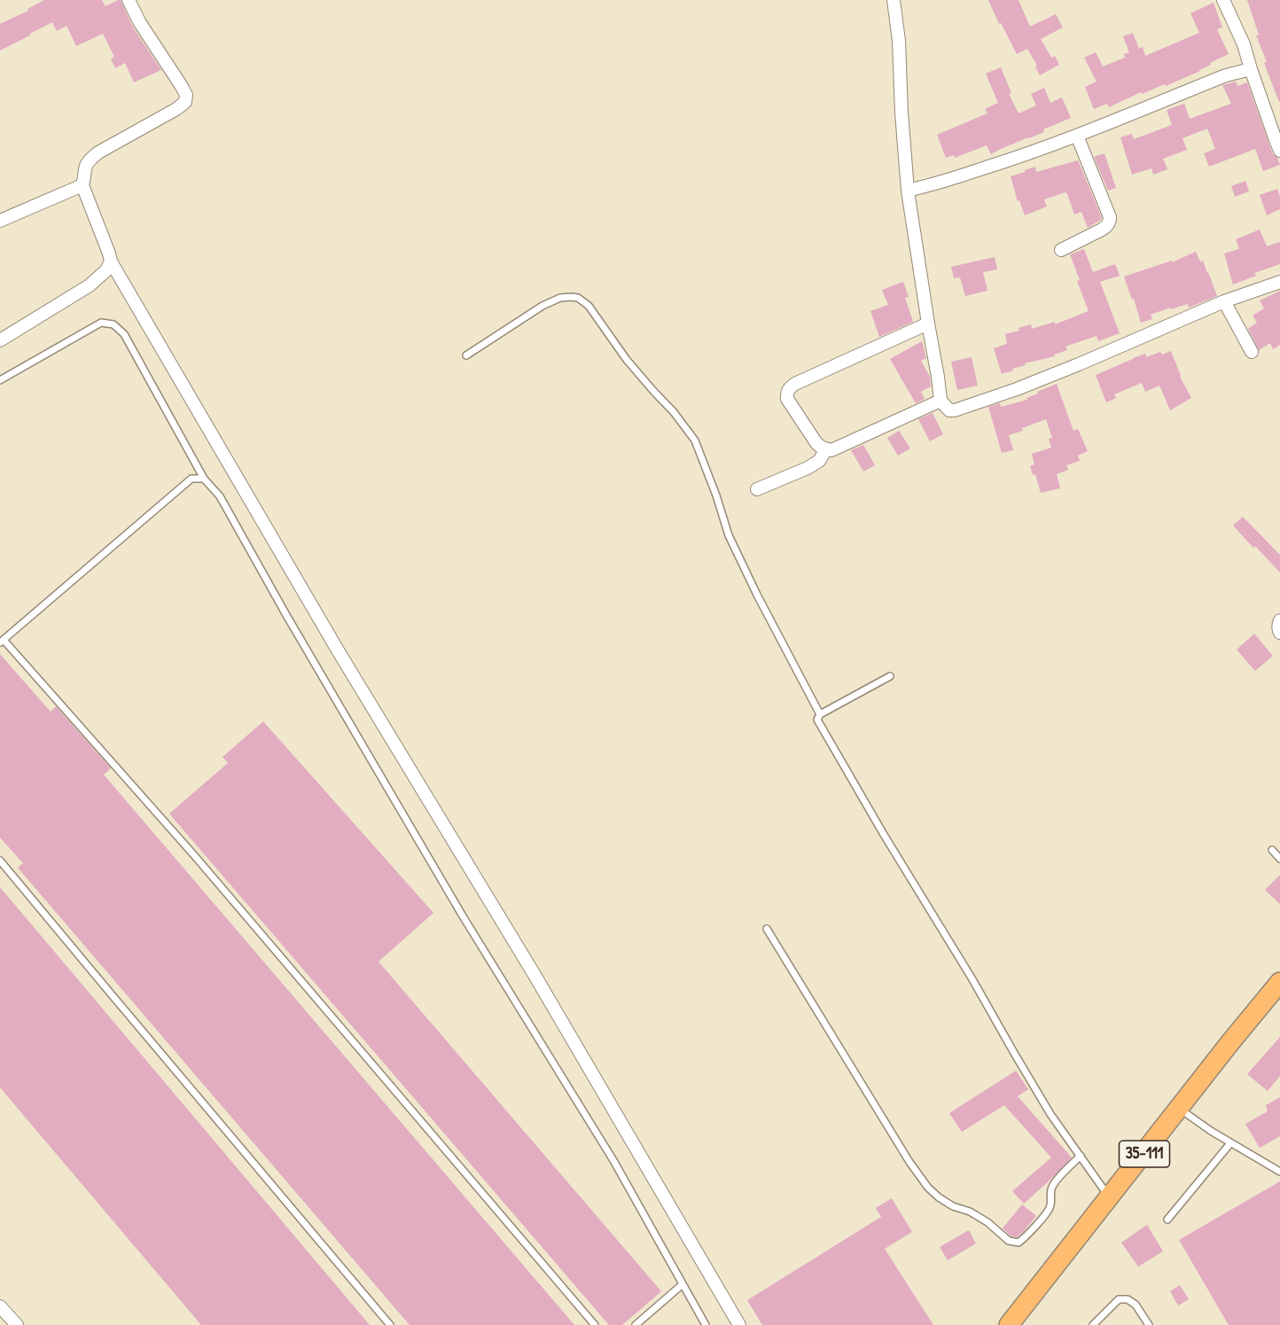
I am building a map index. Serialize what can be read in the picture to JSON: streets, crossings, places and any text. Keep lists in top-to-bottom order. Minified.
{"streets":{"main road":["35-111"]}}
